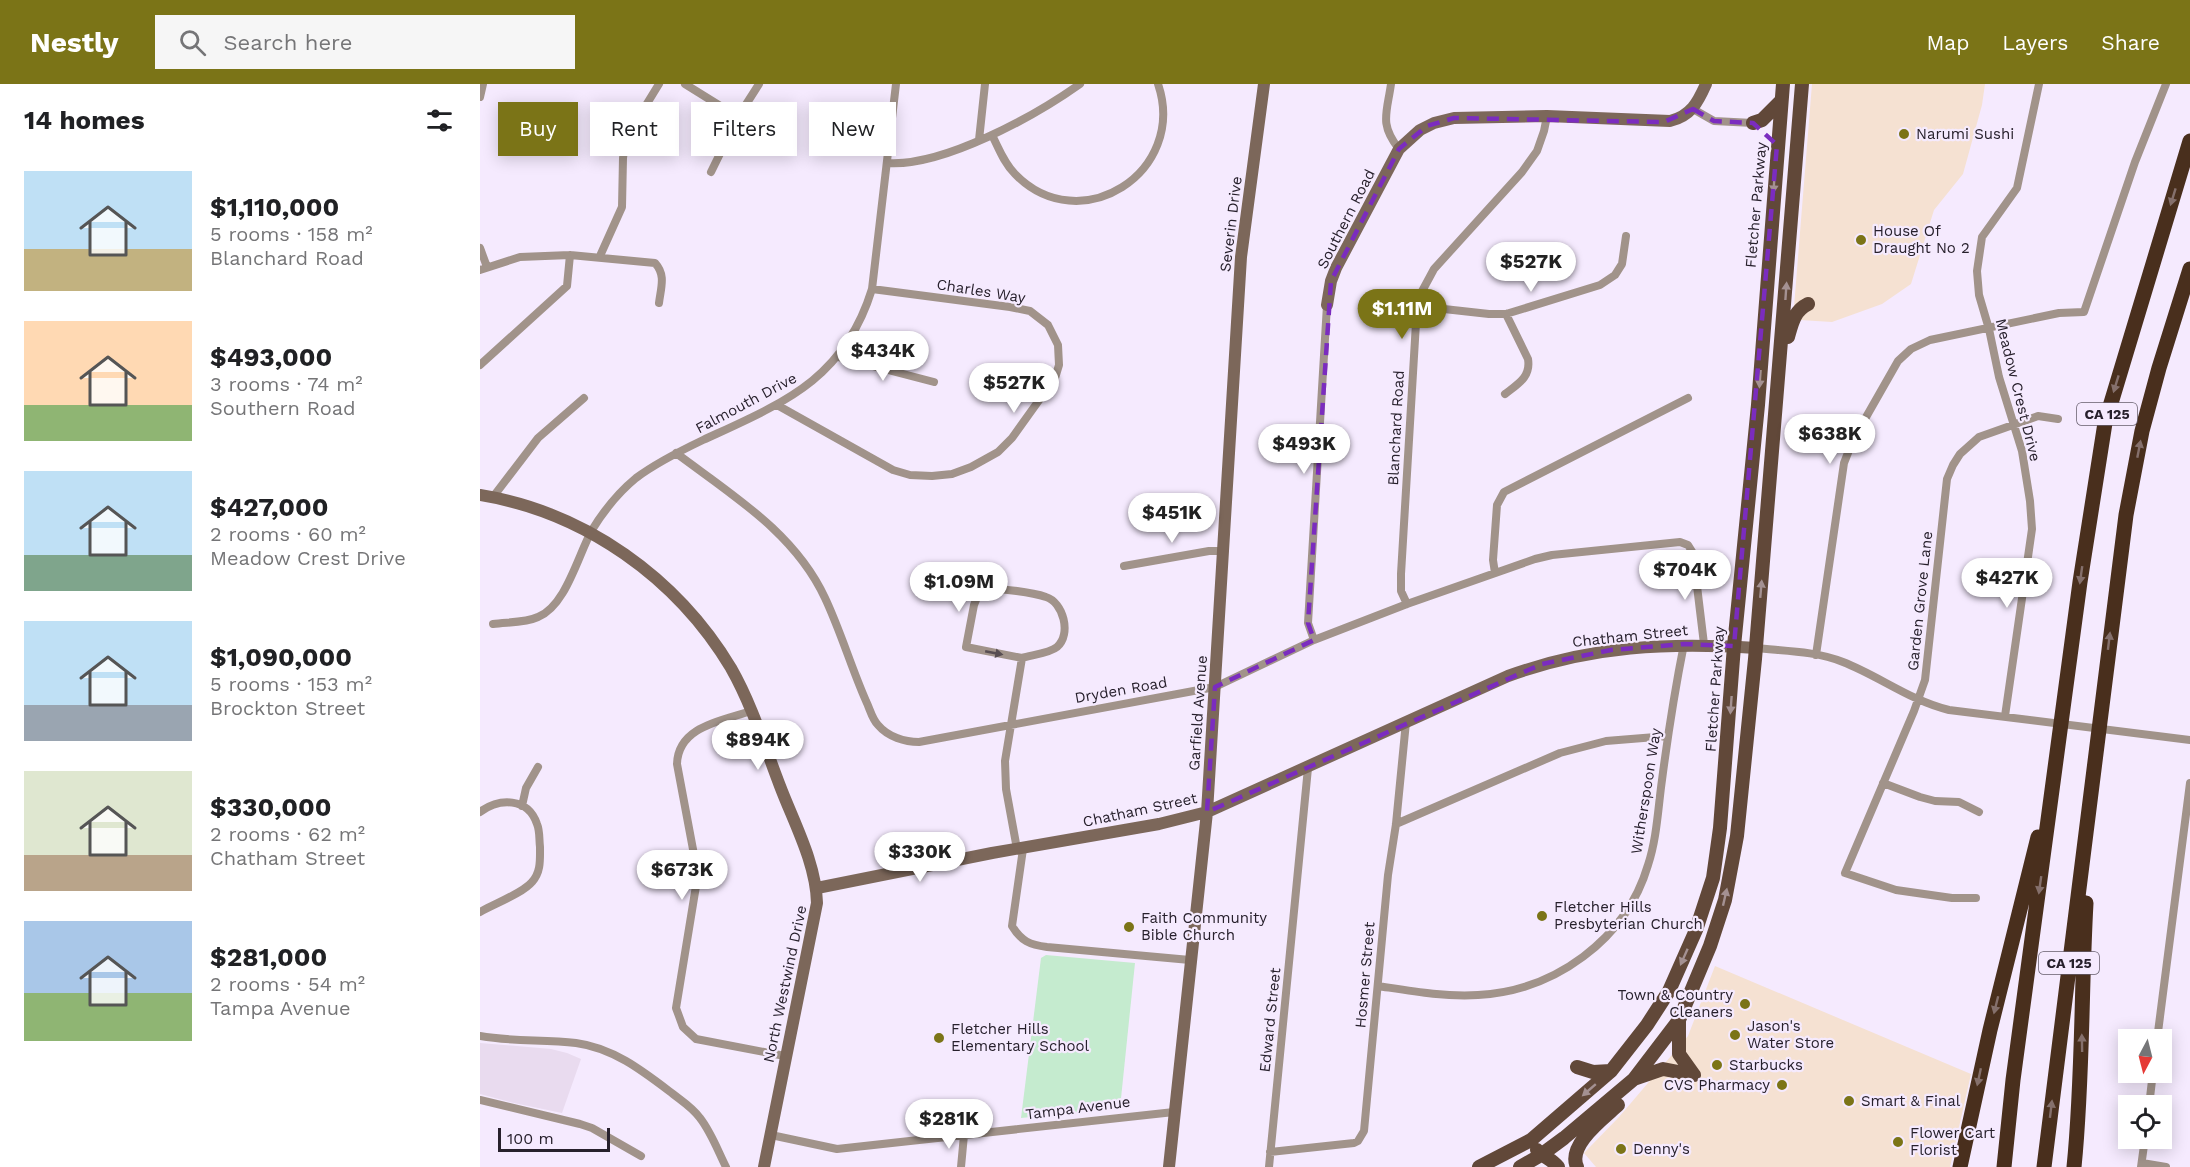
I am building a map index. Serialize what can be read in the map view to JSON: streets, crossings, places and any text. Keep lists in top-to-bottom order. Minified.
{"streets":{"highway":["CA 125"],"main road":["Fletcher Parkway"],"street":["Southern Road","Severin Drive","Charles Way","Meadow Crest Drive","Falmouth Drive","Blanchard Road","Garden Grove Lane","Chatham Street","Dryden Road","Garfield Avenue","Witherspoon Way","Hosmer Street","North Westwind Drive","Edward Street","Tampa Avenue"]},"crossings":[["Fletcher Parkway","Chatham Street"],["Southern Road","Blanchard Road"],["Southern Road","Dryden Road"],["Severin Drive","Garfield Avenue"],["Charles Way","Falmouth Drive"],["Meadow Crest Drive","Garden Grove Lane"],["Meadow Crest Drive","Chatham Street"],["Falmouth Drive","Dryden Road"],["Falmouth Drive","North Westwind Drive"],["Blanchard Road","Dryden Road"],["Garden Grove Lane","Chatham Street"],["Chatham Street","Dryden Road"],["Chatham Street","Garfield Avenue"],["Chatham Street","Witherspoon Way"],["Chatham Street","Hosmer Street"],["Chatham Street","North Westwind Drive"],["Chatham Street","Edward Street"],["Dryden Road","Garfield Avenue"],["Garfield Avenue","Tampa Avenue"],["Witherspoon Way","Hosmer Street"],["Hosmer Street","Edward Street"],["North Westwind Drive","Tampa Avenue"]],"places":["Narumi Sushi","House Of Draught No 2","Fletcher Hills Presbyterian Church","Faith Community Bible Church","Town & Country Cleaners","Jason's Water Store","Fletcher Hills Elementary School","Starbucks","CVS Pharmacy","Smart & Final","Flower Cart Florist","Denny's"],"scale_bar":"100 m","north":"bottom","page":{"header":"Nestly","search":"Search here","nav":["Map","Layers","Share"],"heading":"14 homes","chip":["Buy","Rent","Filters","New"],"list":[{"name":"$1,110,000","note":"5 rooms · 158 m² · Blanchard Road"},{"name":"$493,000","note":"3 rooms · 74 m² · Southern Road"},{"name":"$427,000","note":"2 rooms · 60 m² · Meadow Crest Drive"},{"name":"$1,090,000","note":"5 rooms · 153 m² · Brockton Street"},{"name":"$330,000","note":"2 rooms · 62 m² · Chatham Street"},{"name":"$281,000","note":"2 rooms · 54 m² · Tampa Avenue"}],"price":["$527K","$1.11M","$434K","$527K","$638K","$493K","$451K","$704K","$427K","$1.09M","$894K","$330K","$673K","$281K"],"scale":"100 m"}}
